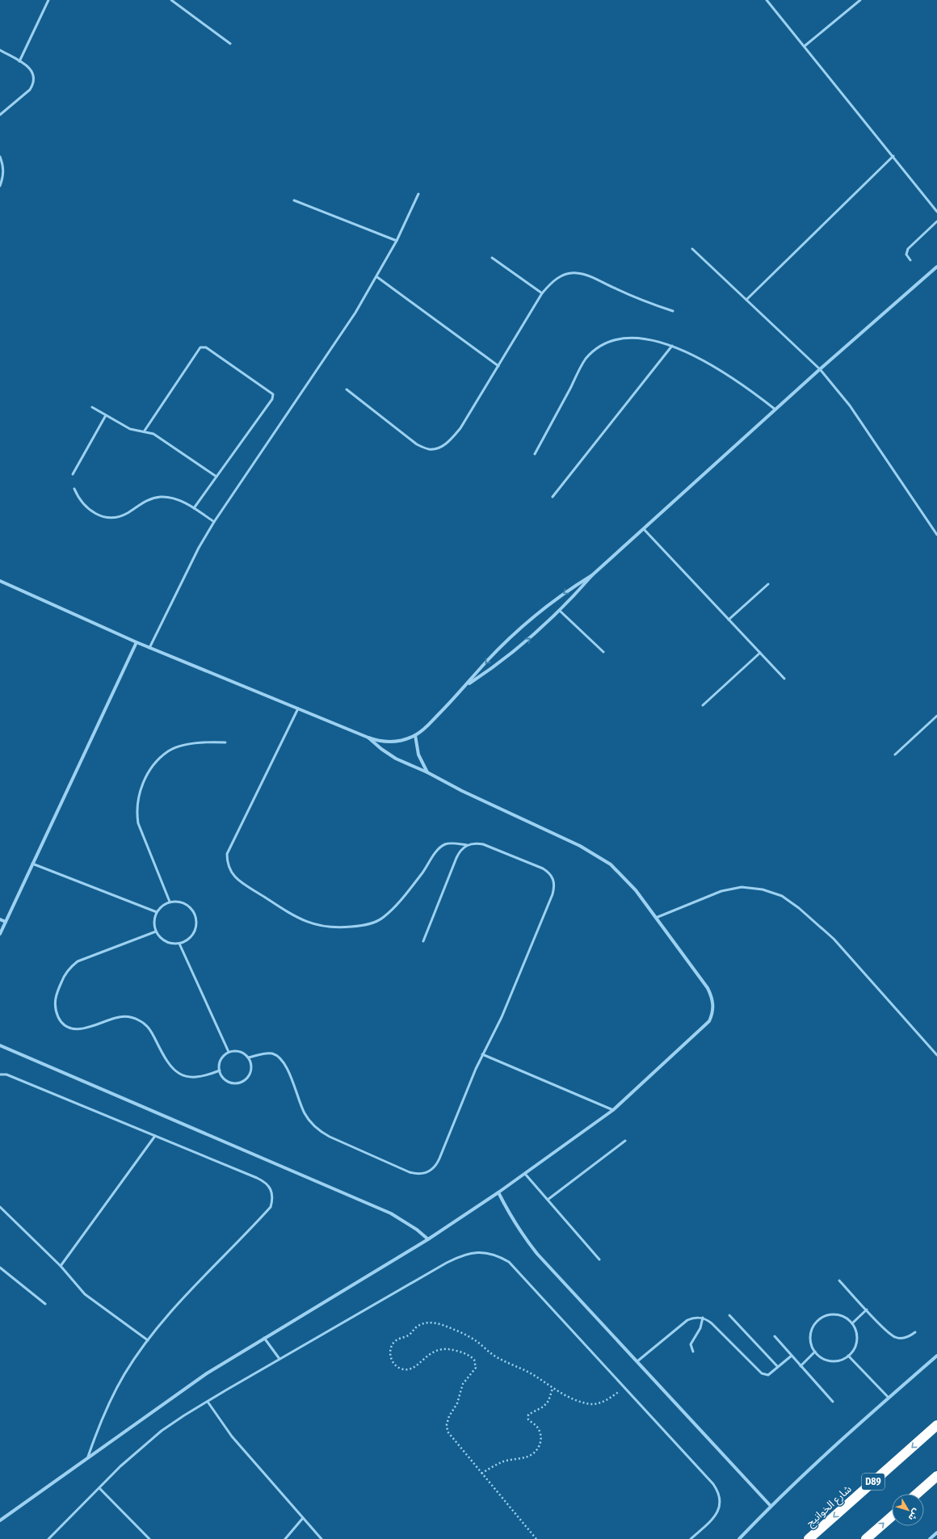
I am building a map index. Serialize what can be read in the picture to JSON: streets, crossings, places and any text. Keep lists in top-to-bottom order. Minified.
{"streets":{"highway":["D89","شارع الخوانيج"]},"north":"bottom right"}
